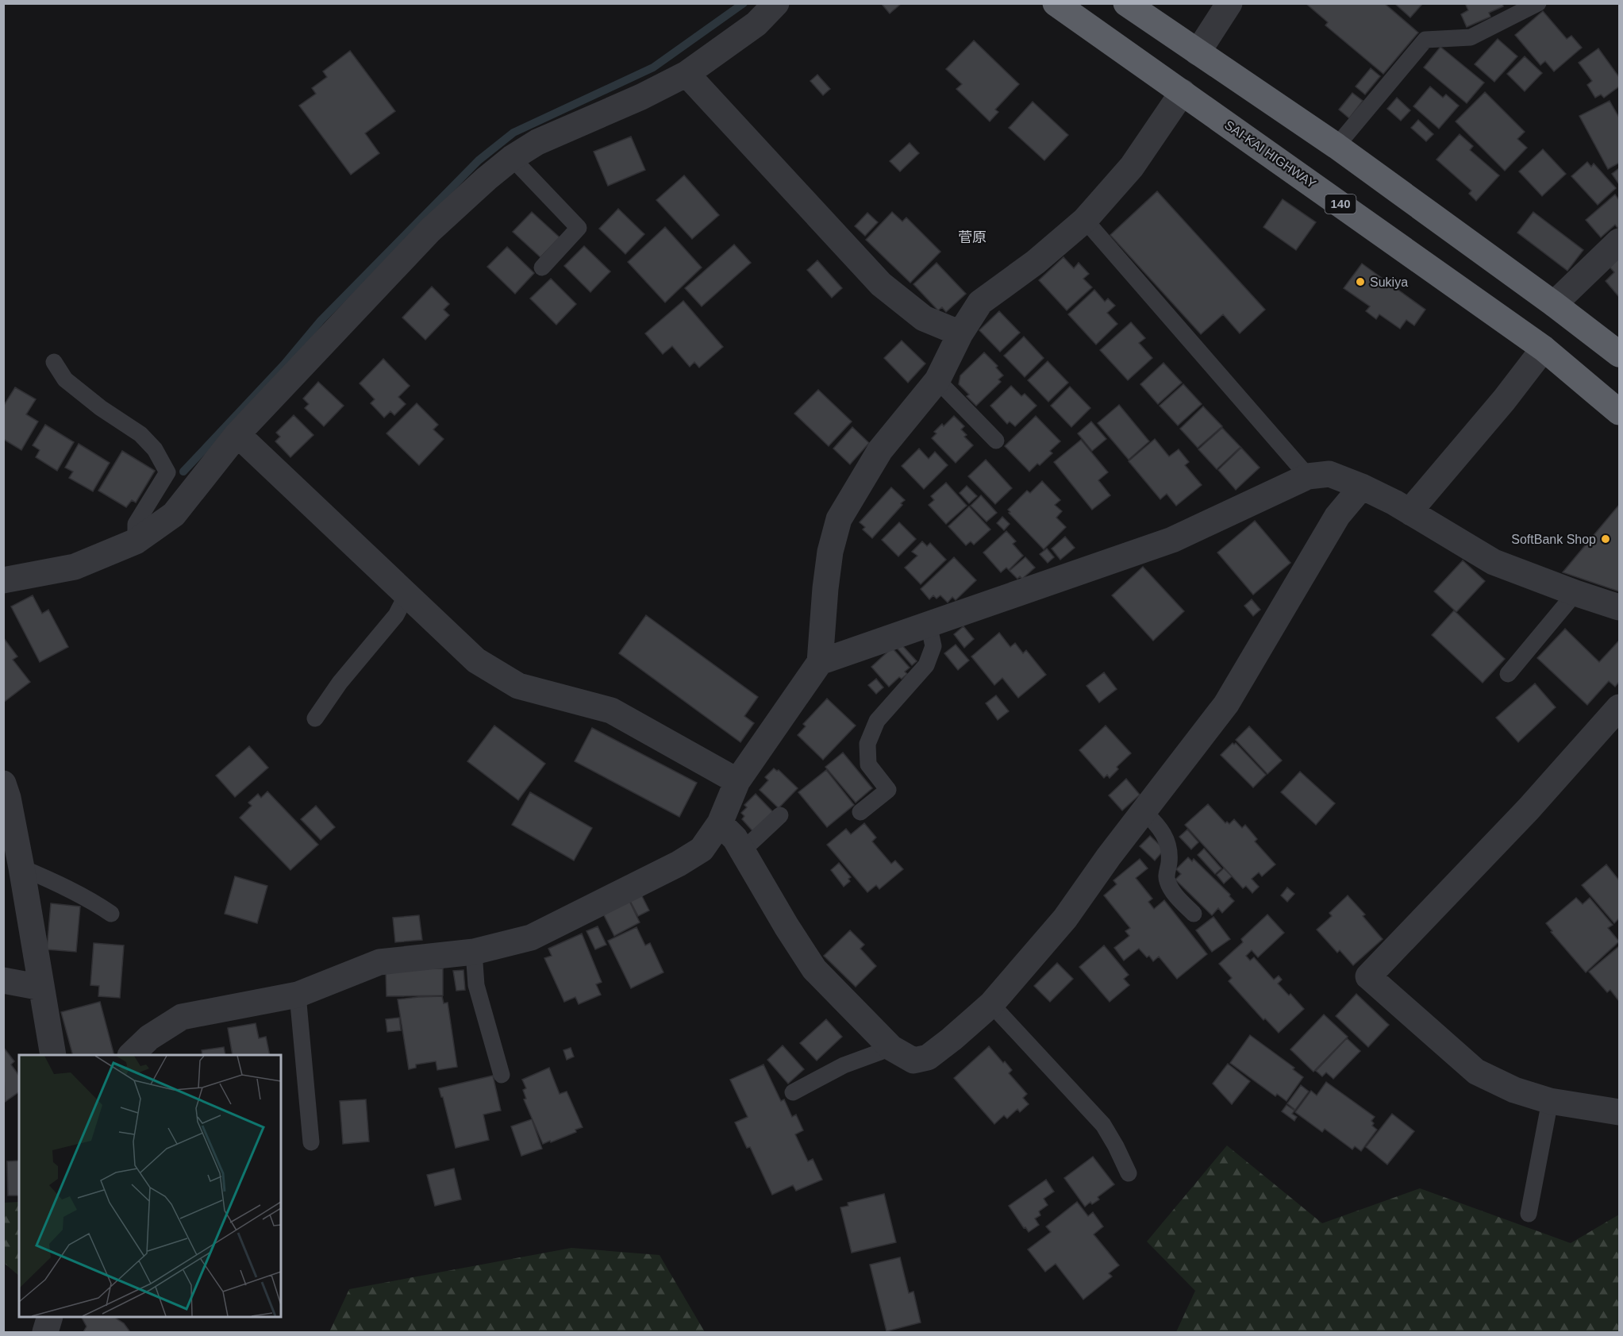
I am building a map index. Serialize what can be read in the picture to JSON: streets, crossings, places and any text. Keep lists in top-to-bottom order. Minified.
{"streets":{"highway":["SAI-KAI HIGHWAY","140"]},"districts":["菅原"],"places":["Sukiya","SoftBank Shop"]}
